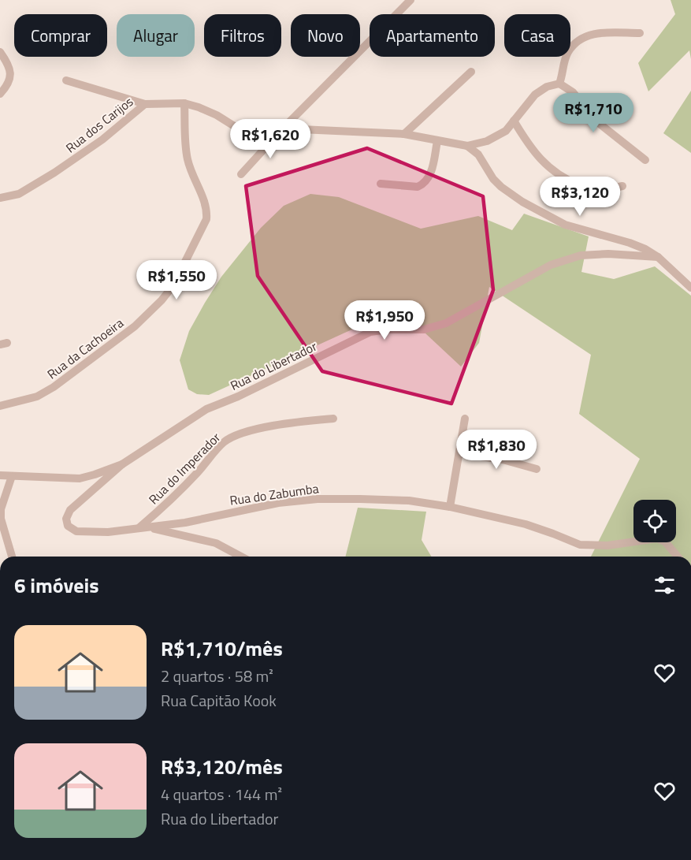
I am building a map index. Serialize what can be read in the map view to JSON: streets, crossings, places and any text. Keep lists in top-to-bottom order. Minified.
{"streets":{"street":["Rua dos Carijos","Rua da Cachoeira","Rua do Libertador","Rua do Imperador","Rua do Zabumba"]},"crossings":[["Rua dos Carijos","Rua da Cachoeira"],["Rua do Libertador","Rua do Zabumba"],["Rua do Imperador","Rua do Zabumba"]],"page":{"chip":["Comprar","Alugar","Filtros","Novo","Apartamento","Casa"],"price":["R$1,710","R$1,620","R$3,120","R$1,550","R$1,950","R$1,830"],"heading":"6 imóveis","list":[{"name":"R$1,710/mês","note":"2 quartos · 58 m² · Rua Capitão Kook"},{"name":"R$3,120/mês","note":"4 quartos · 144 m² · Rua do Libertador"}]}}
